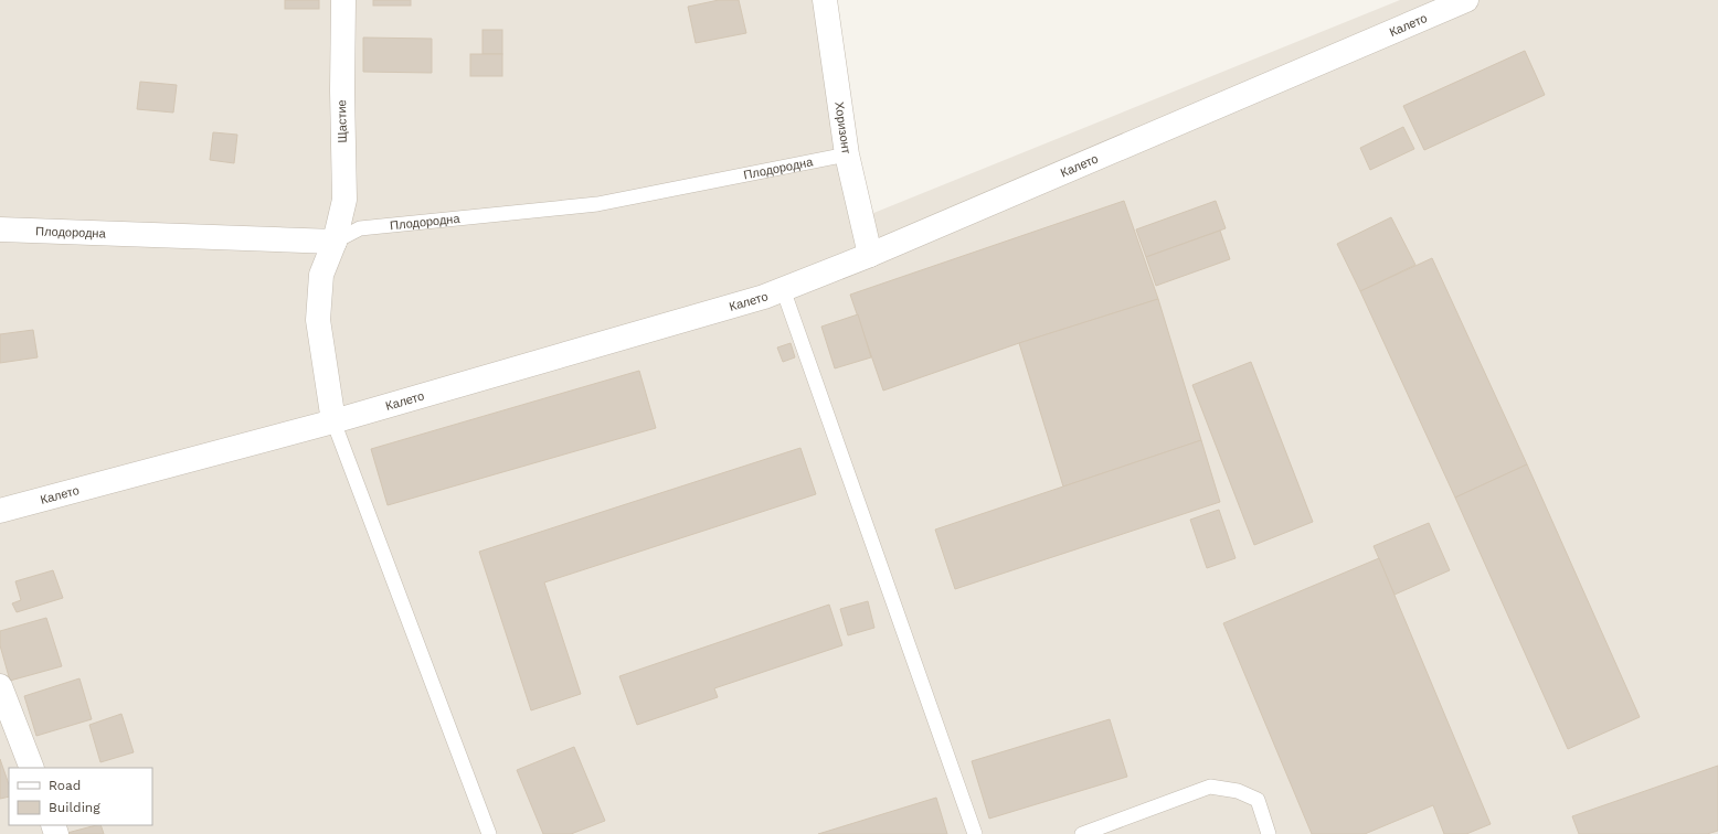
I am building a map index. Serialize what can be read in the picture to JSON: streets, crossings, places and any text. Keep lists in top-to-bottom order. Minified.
{"streets":{"street":["Калето","Щастие","Хоризонт","Плодородна"]},"crossings":[["Калето","Щастие"],["Калето","Хоризонт"],["Щастие","Плодородна"],["Хоризонт","Плодородна"]],"legend":["Road","Building"]}
